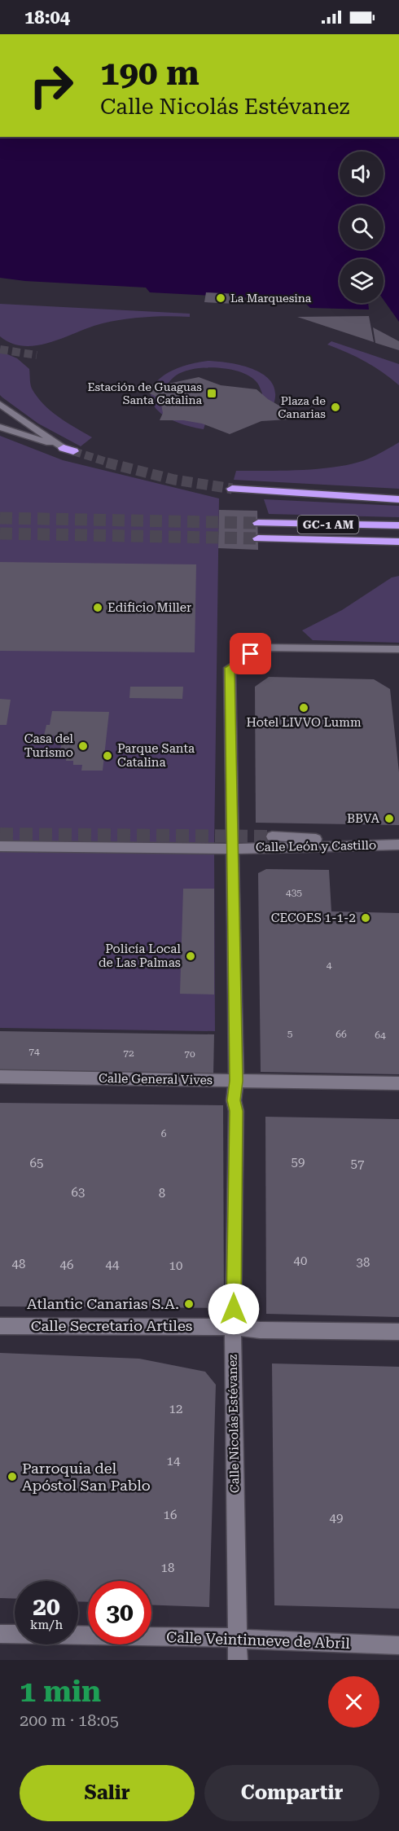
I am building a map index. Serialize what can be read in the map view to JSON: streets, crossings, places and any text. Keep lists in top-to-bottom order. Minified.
{"streets":{"highway":["GC-1 AM"],"street":["Calle León y Castillo","Calle General Vives","Calle Secretario Artiles","Calle Nicolás Estévanez","Calle Veintinueve de Abril"]},"crossings":[["Calle León y Castillo","Calle Nicolás Estévanez"],["Calle General Vives","Calle Nicolás Estévanez"],["Calle Secretario Artiles","Calle Nicolás Estévanez"],["Calle Nicolás Estévanez","Calle Veintinueve de Abril"]],"places":{"other":["La Marquesina","Plaza de Canarias","Edificio Miller","Hotel LIVVO Lumm","Casa del Turismo","Parque Santa Catalina","BBVA","CECOES 1-1-2","Policía Local de Las Palmas","Atlantic Canarias S.A.","Parroquia del Apóstol San Pablo"],"transit":["Estación de Guaguas Santa Catalina"]},"house_numbers":["435","4","5","66","64","74","72","70","6","59","65","57","63","8","40","38","48","46","44","10","12","14","16","49","18"],"page":{"status":"18:04","turn":["190 m","Calle Nicolás Estévanez"],"speed":"20 km/h","limit":"30","heading":["1 min","200 m · 18:05"],"buttons":["Salir","Compartir"]}}
